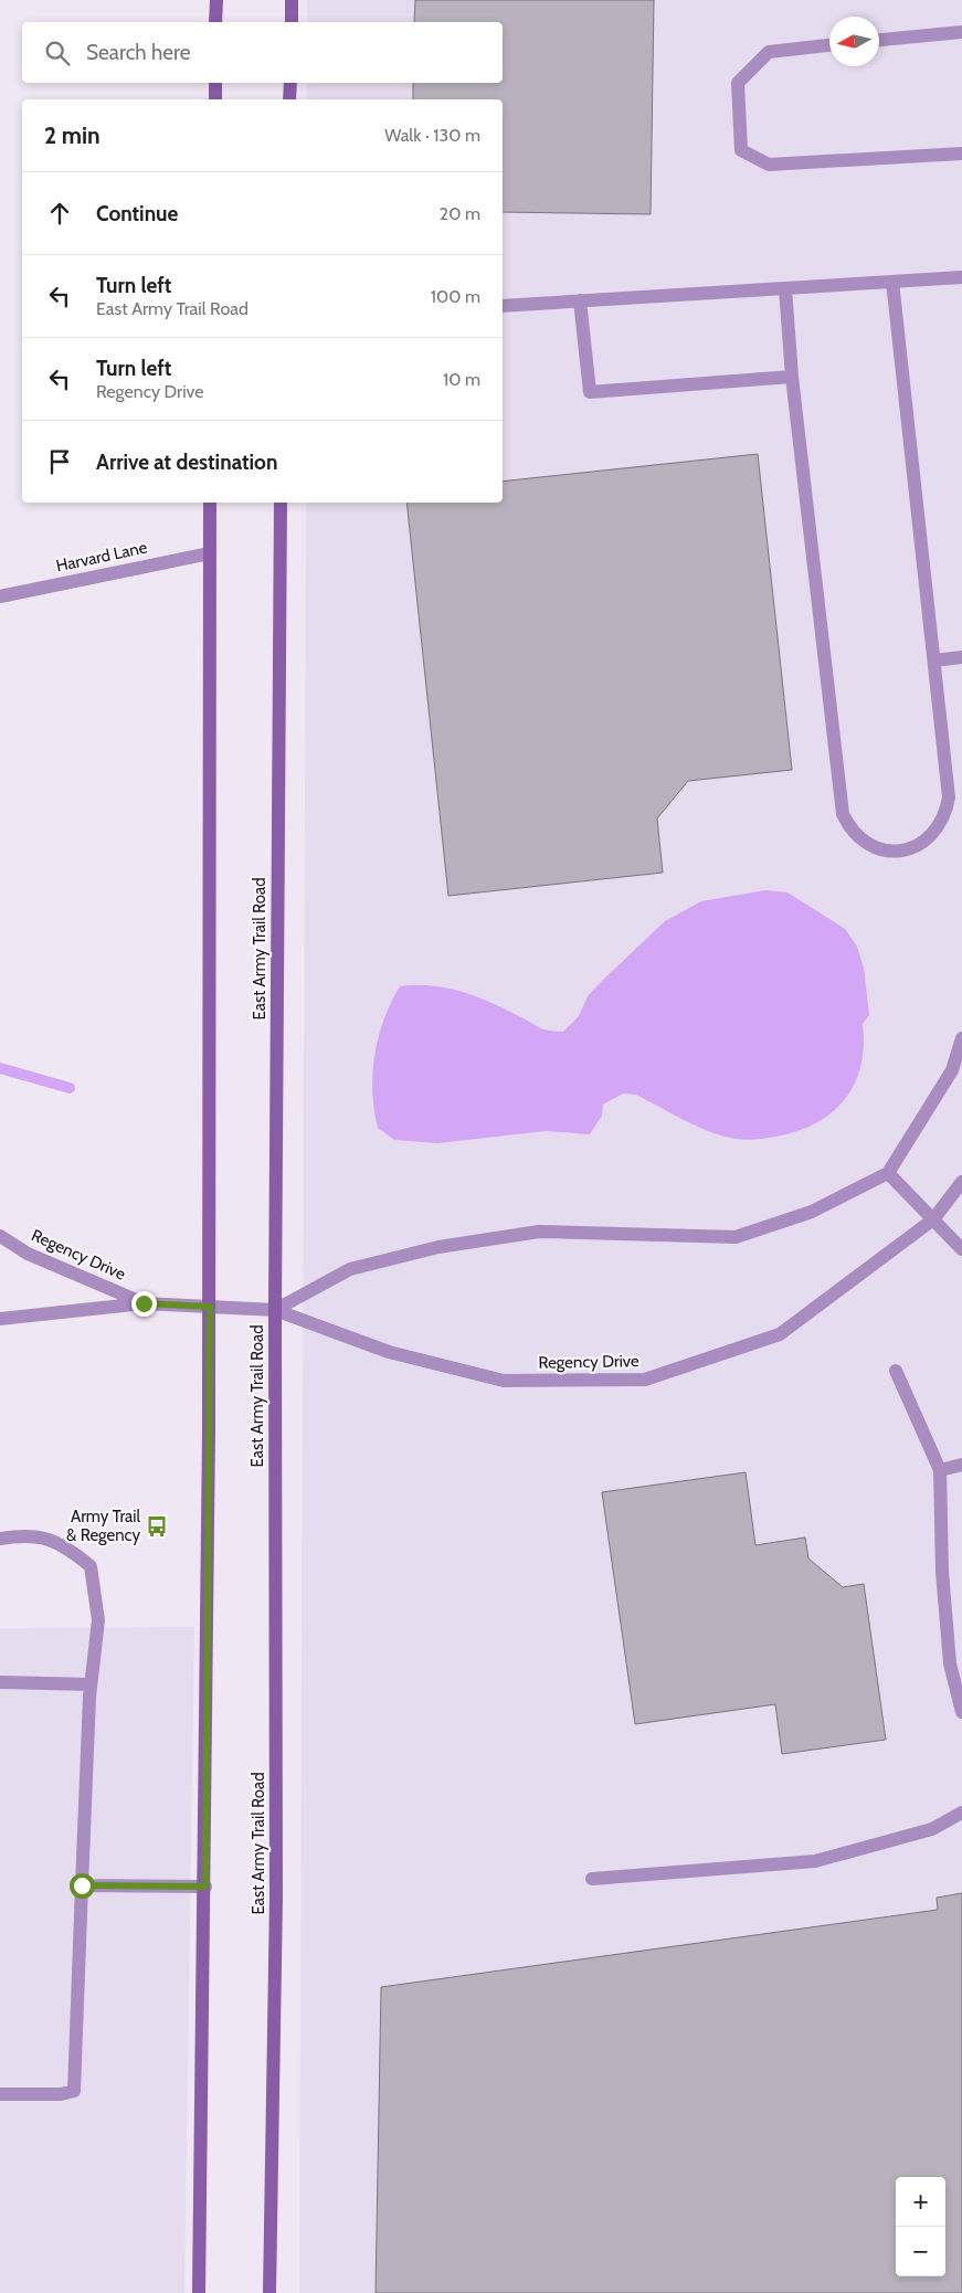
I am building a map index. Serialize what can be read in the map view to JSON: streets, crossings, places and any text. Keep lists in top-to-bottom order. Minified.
{"streets":{"main road":["East Army Trail Road"],"street":["Harvard Lane","Regency Drive"]},"crossings":[["East Army Trail Road","Regency Drive"]],"places":{"bus stop":["Army Trail & Regency"]},"north":"left","page":{"search":"Search here","heading":["2 min","Walk · 130 m"],"list":[["Continue","20 m"],["Turn left","East Army Trail Road","100 m"],["Turn left","Regency Drive","10 m"],"Arrive at destination"],"map_buttons":["+","−"]}}
